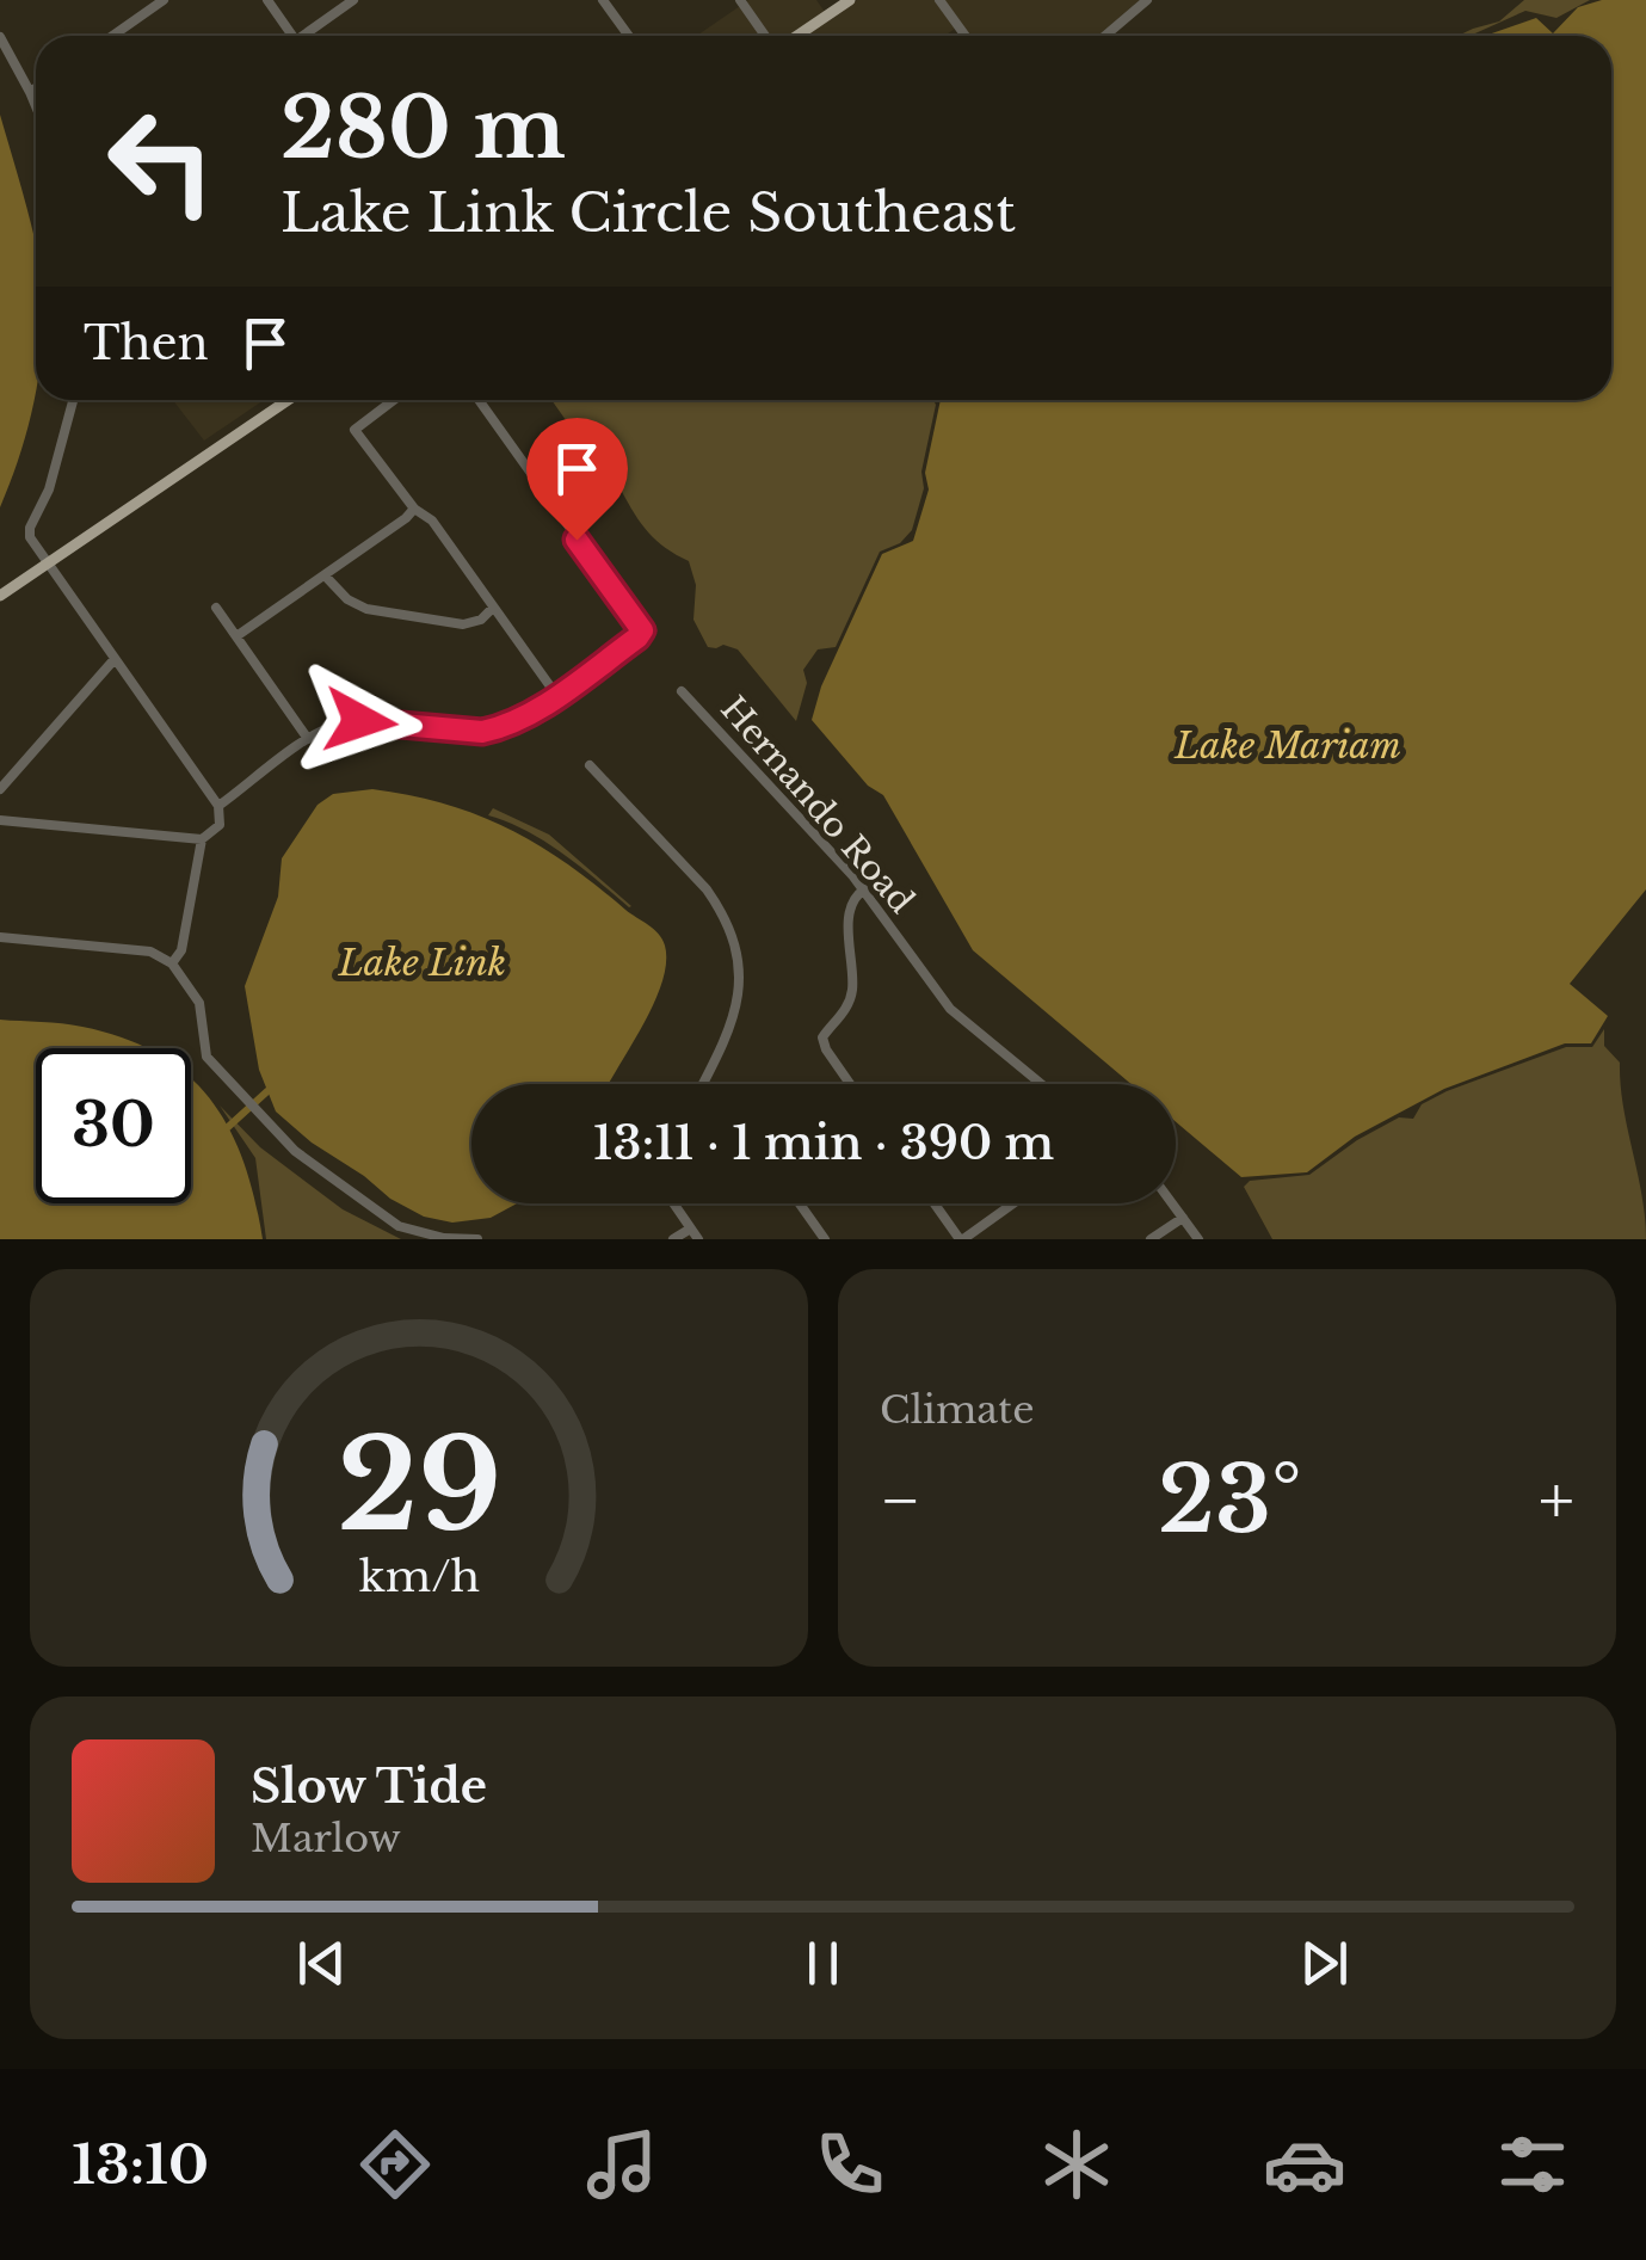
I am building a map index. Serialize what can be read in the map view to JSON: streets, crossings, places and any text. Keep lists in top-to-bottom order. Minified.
{"streets":{"street":["Hernando Road"]},"water":["Lake Mariam","Lake Link"],"page":{"turn":["280 m","Lake Link Circle Southeast"],"then":"Then","limit":"30","trip":"13:11 · 1 min · 390 m","tile":"Climate","heat":["−","23°","+"],"song":["Slow Tide","Marlow"],"tabs":"13:10","gauge":["29","km/h"]}}
